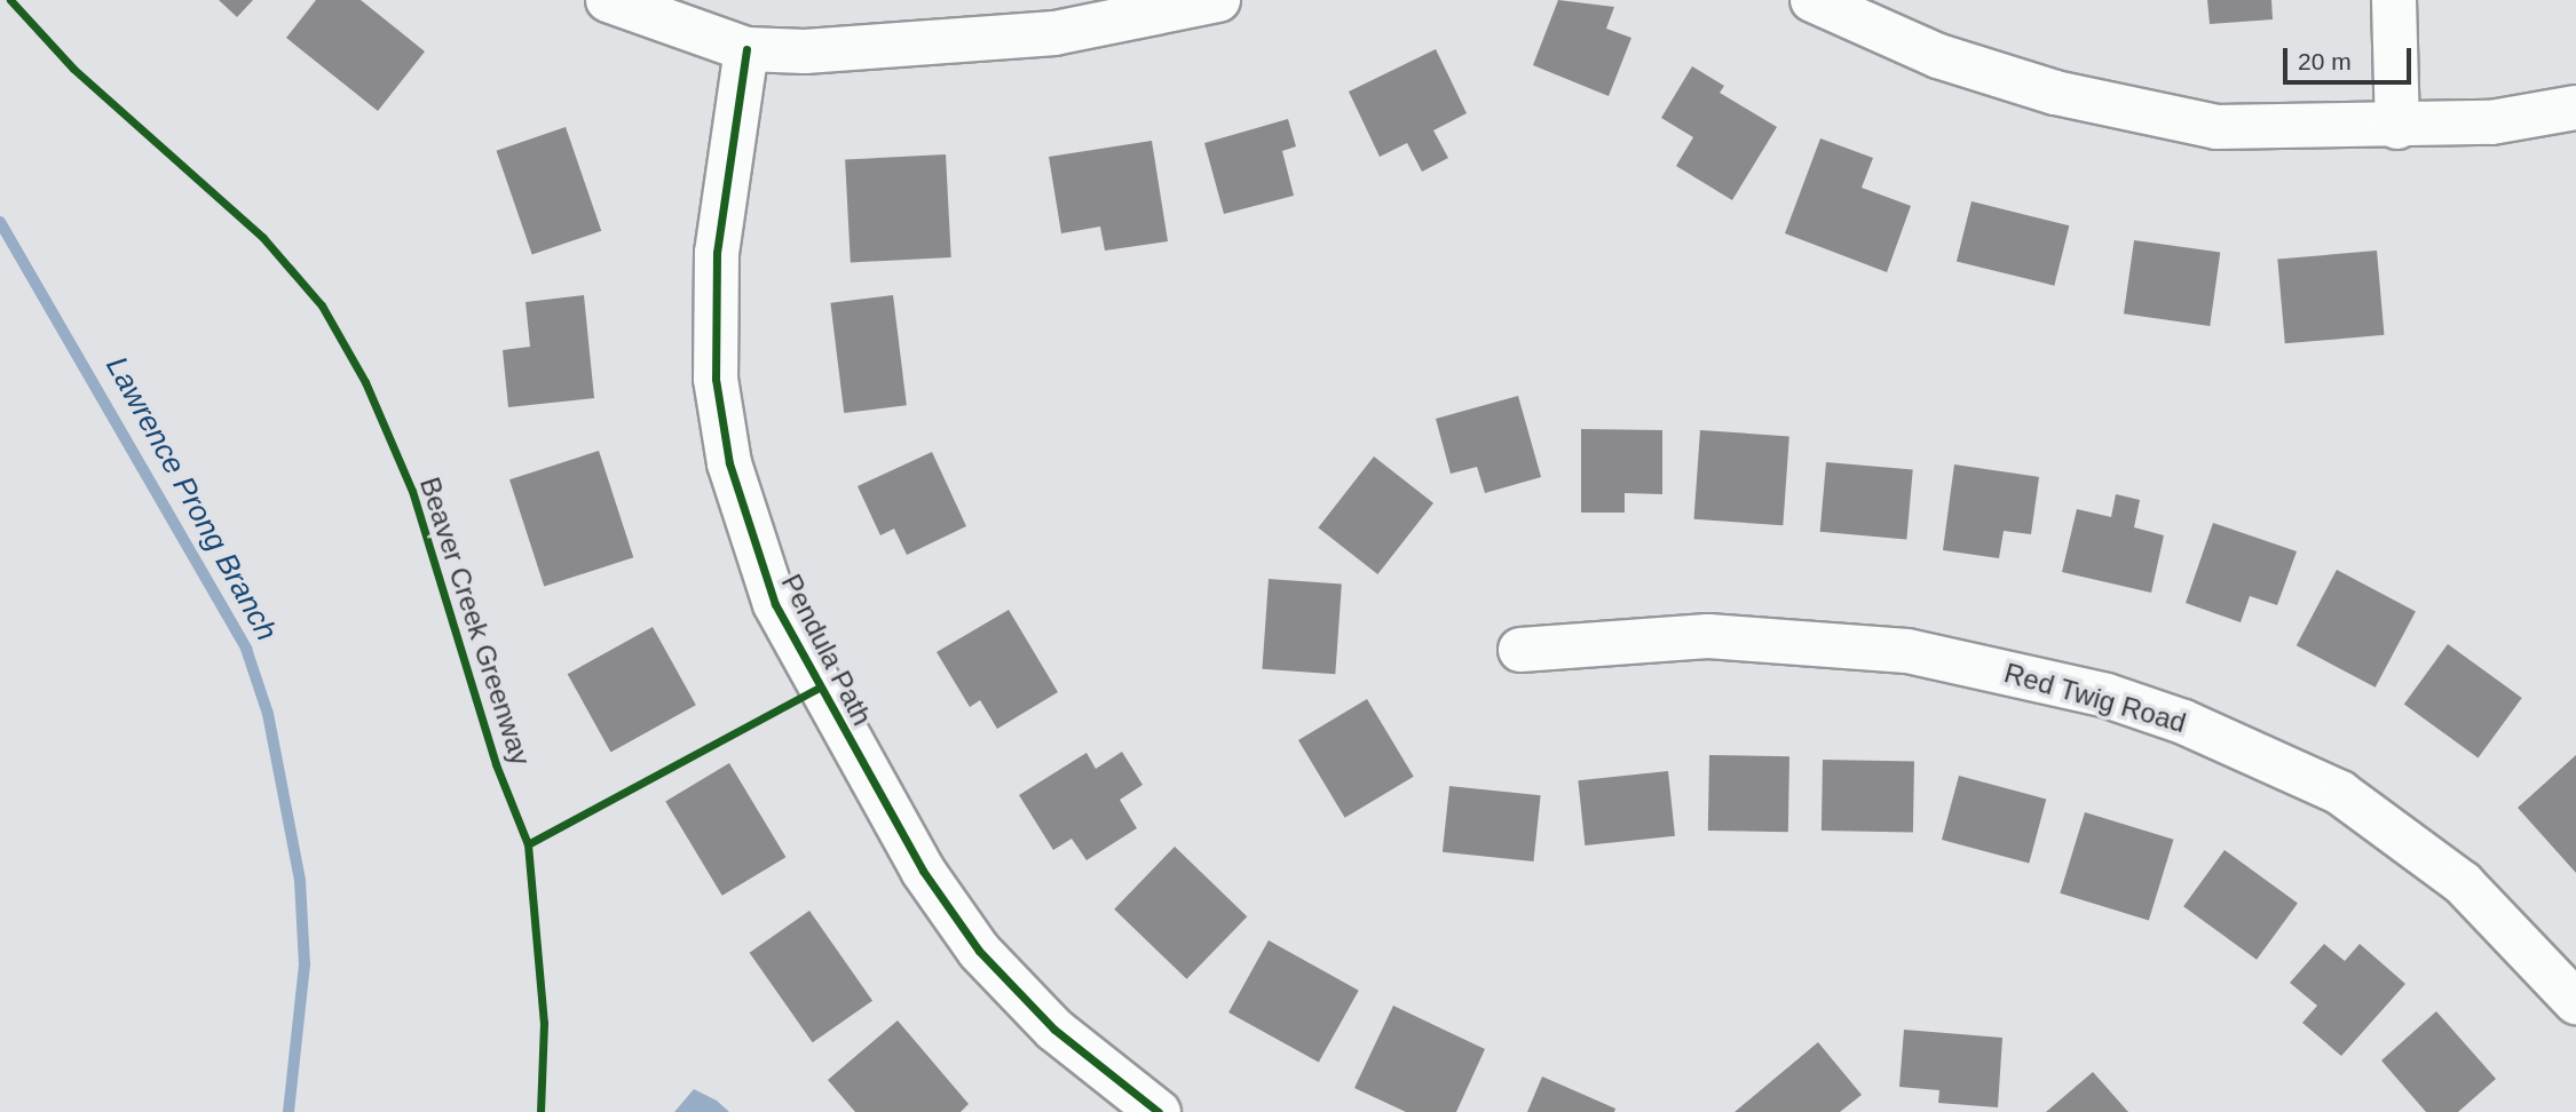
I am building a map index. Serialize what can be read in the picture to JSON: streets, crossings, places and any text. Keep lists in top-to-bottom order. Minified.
{"streets":{"street":["Pendula Path","Red Twig Road"],"cycle path":["Beaver Creek Greenway"]},"water":["Lawrence Prong Branch"],"scale_bar":"20 m"}
